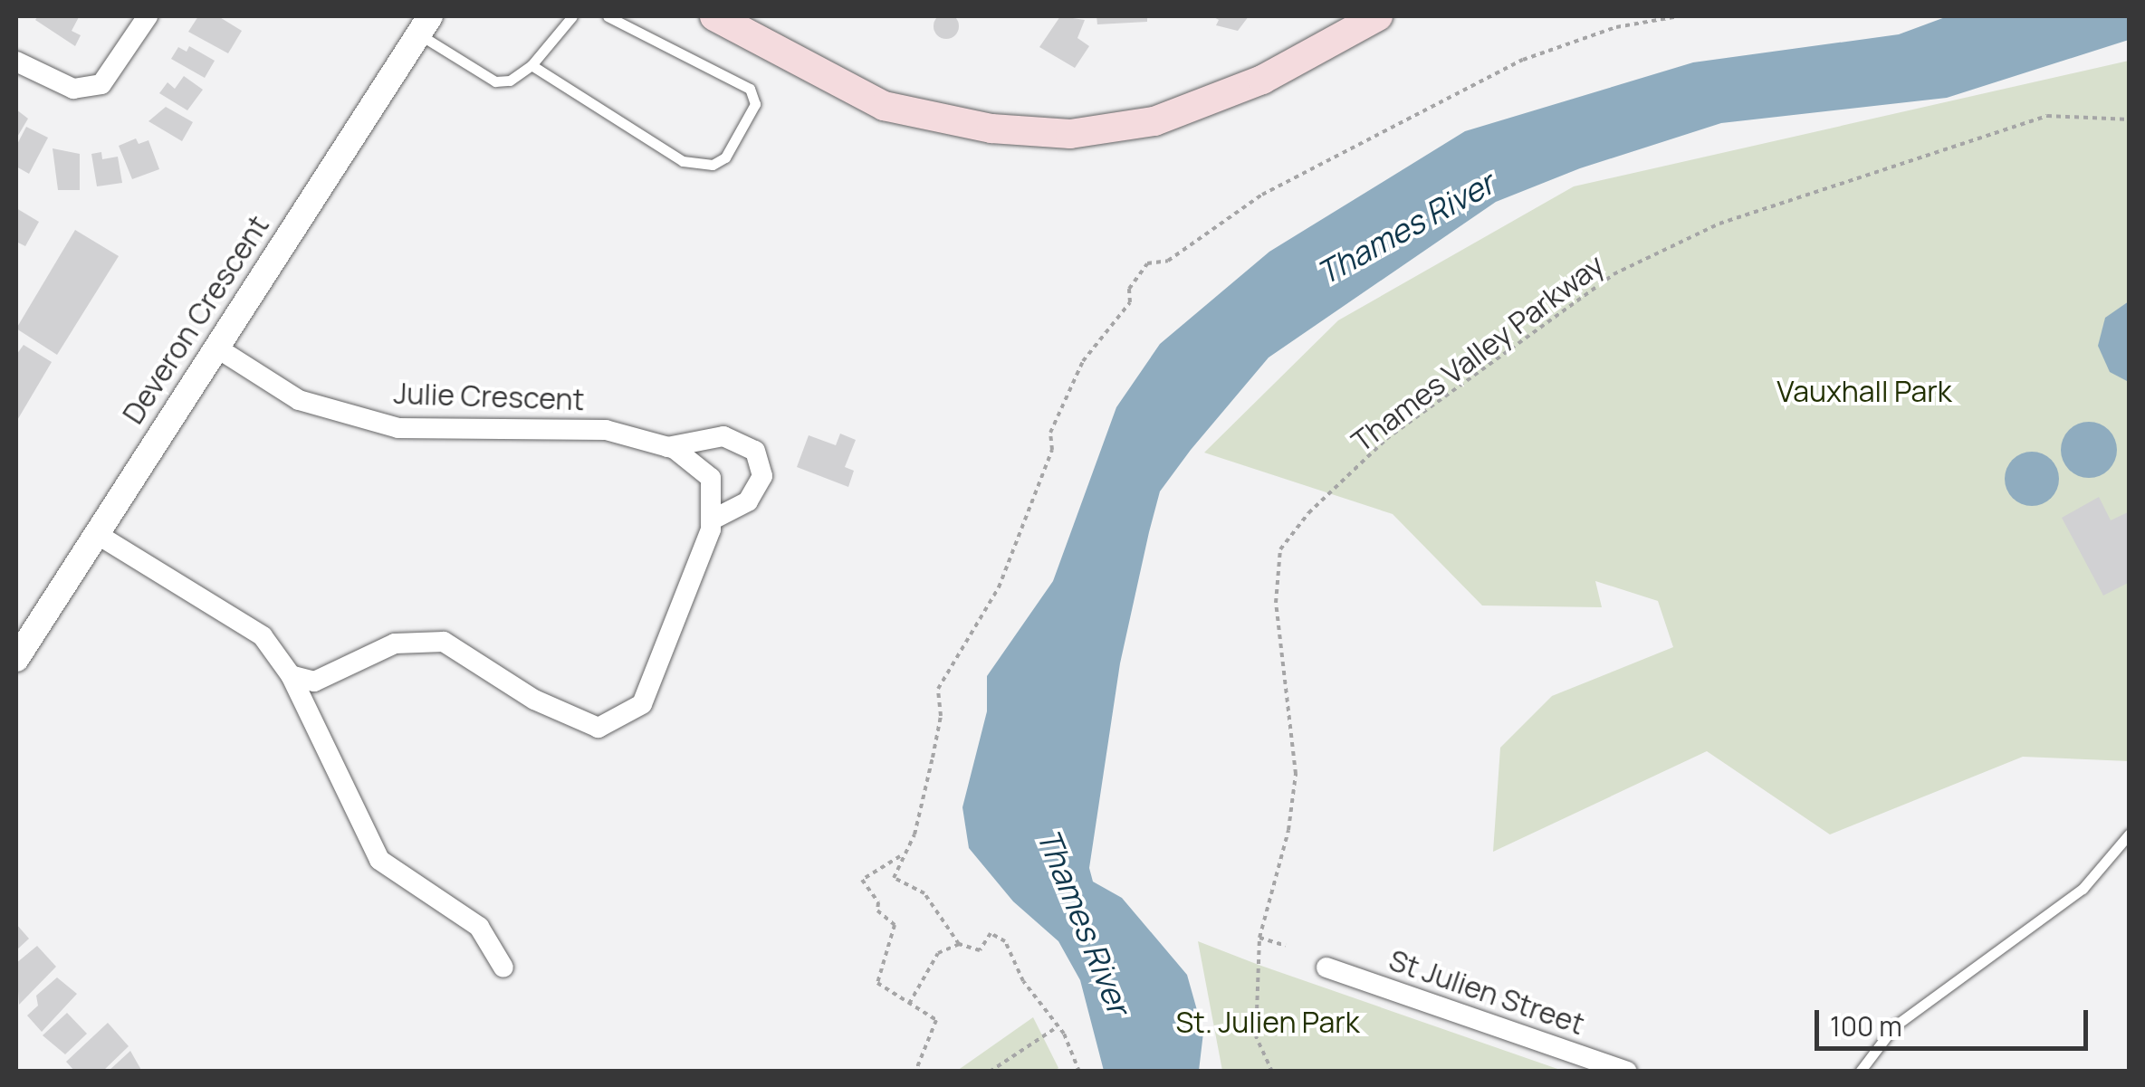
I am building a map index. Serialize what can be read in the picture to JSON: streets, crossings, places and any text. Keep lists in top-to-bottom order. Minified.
{"streets":{"street":["Deveron Crescent","Julie Crescent","St Julien Street"],"path":["Thames Valley Parkway"]},"crossings":[["Deveron Crescent","Julie Crescent"]],"water":["Thames River"],"parks":["Vauxhall Park","St. Julien Park"],"scale_bar":"100 m"}
